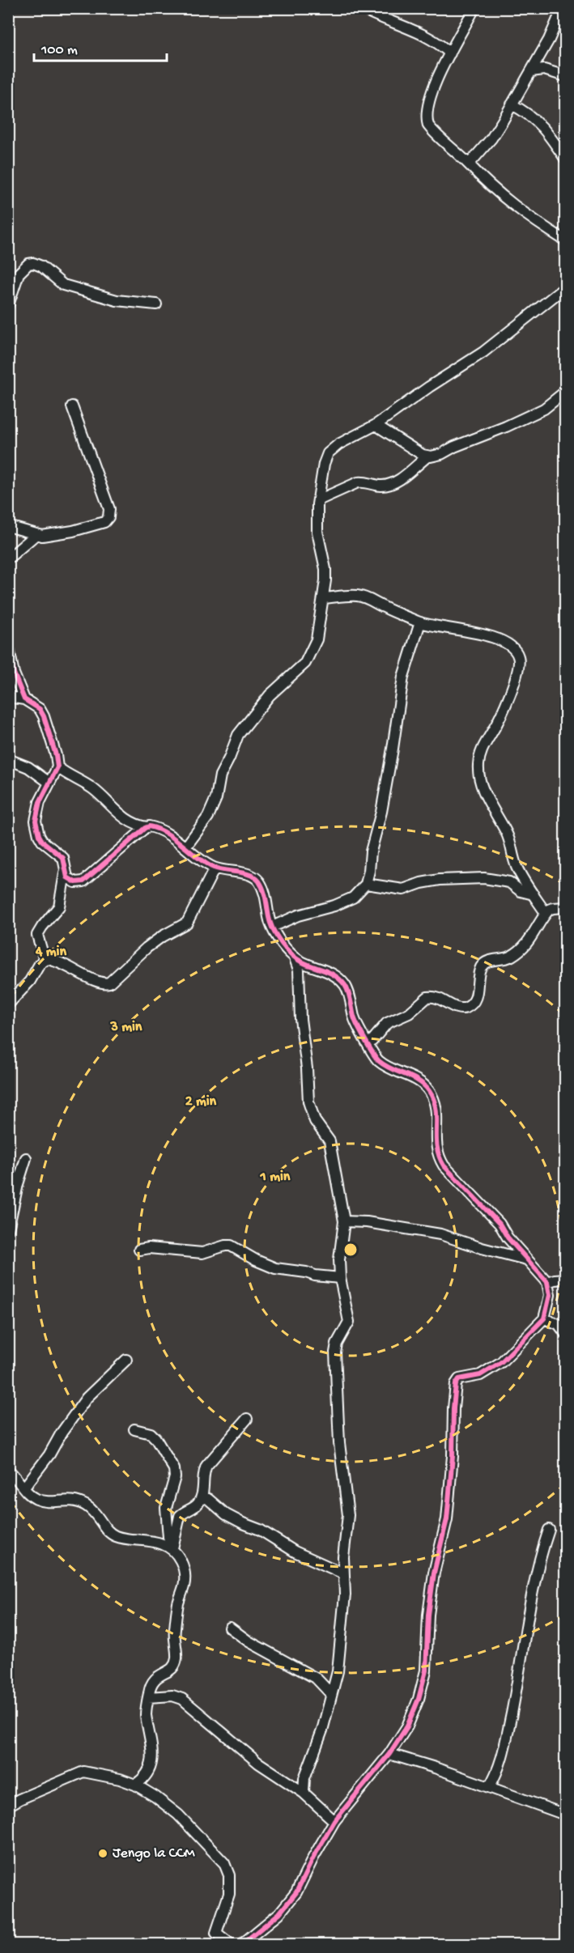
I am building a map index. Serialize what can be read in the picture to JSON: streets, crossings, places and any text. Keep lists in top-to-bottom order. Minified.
{"places":["Jengo la CCM"],"scale_bar":"100 m","rings":["4 min","3 min","2 min","1 min"]}
